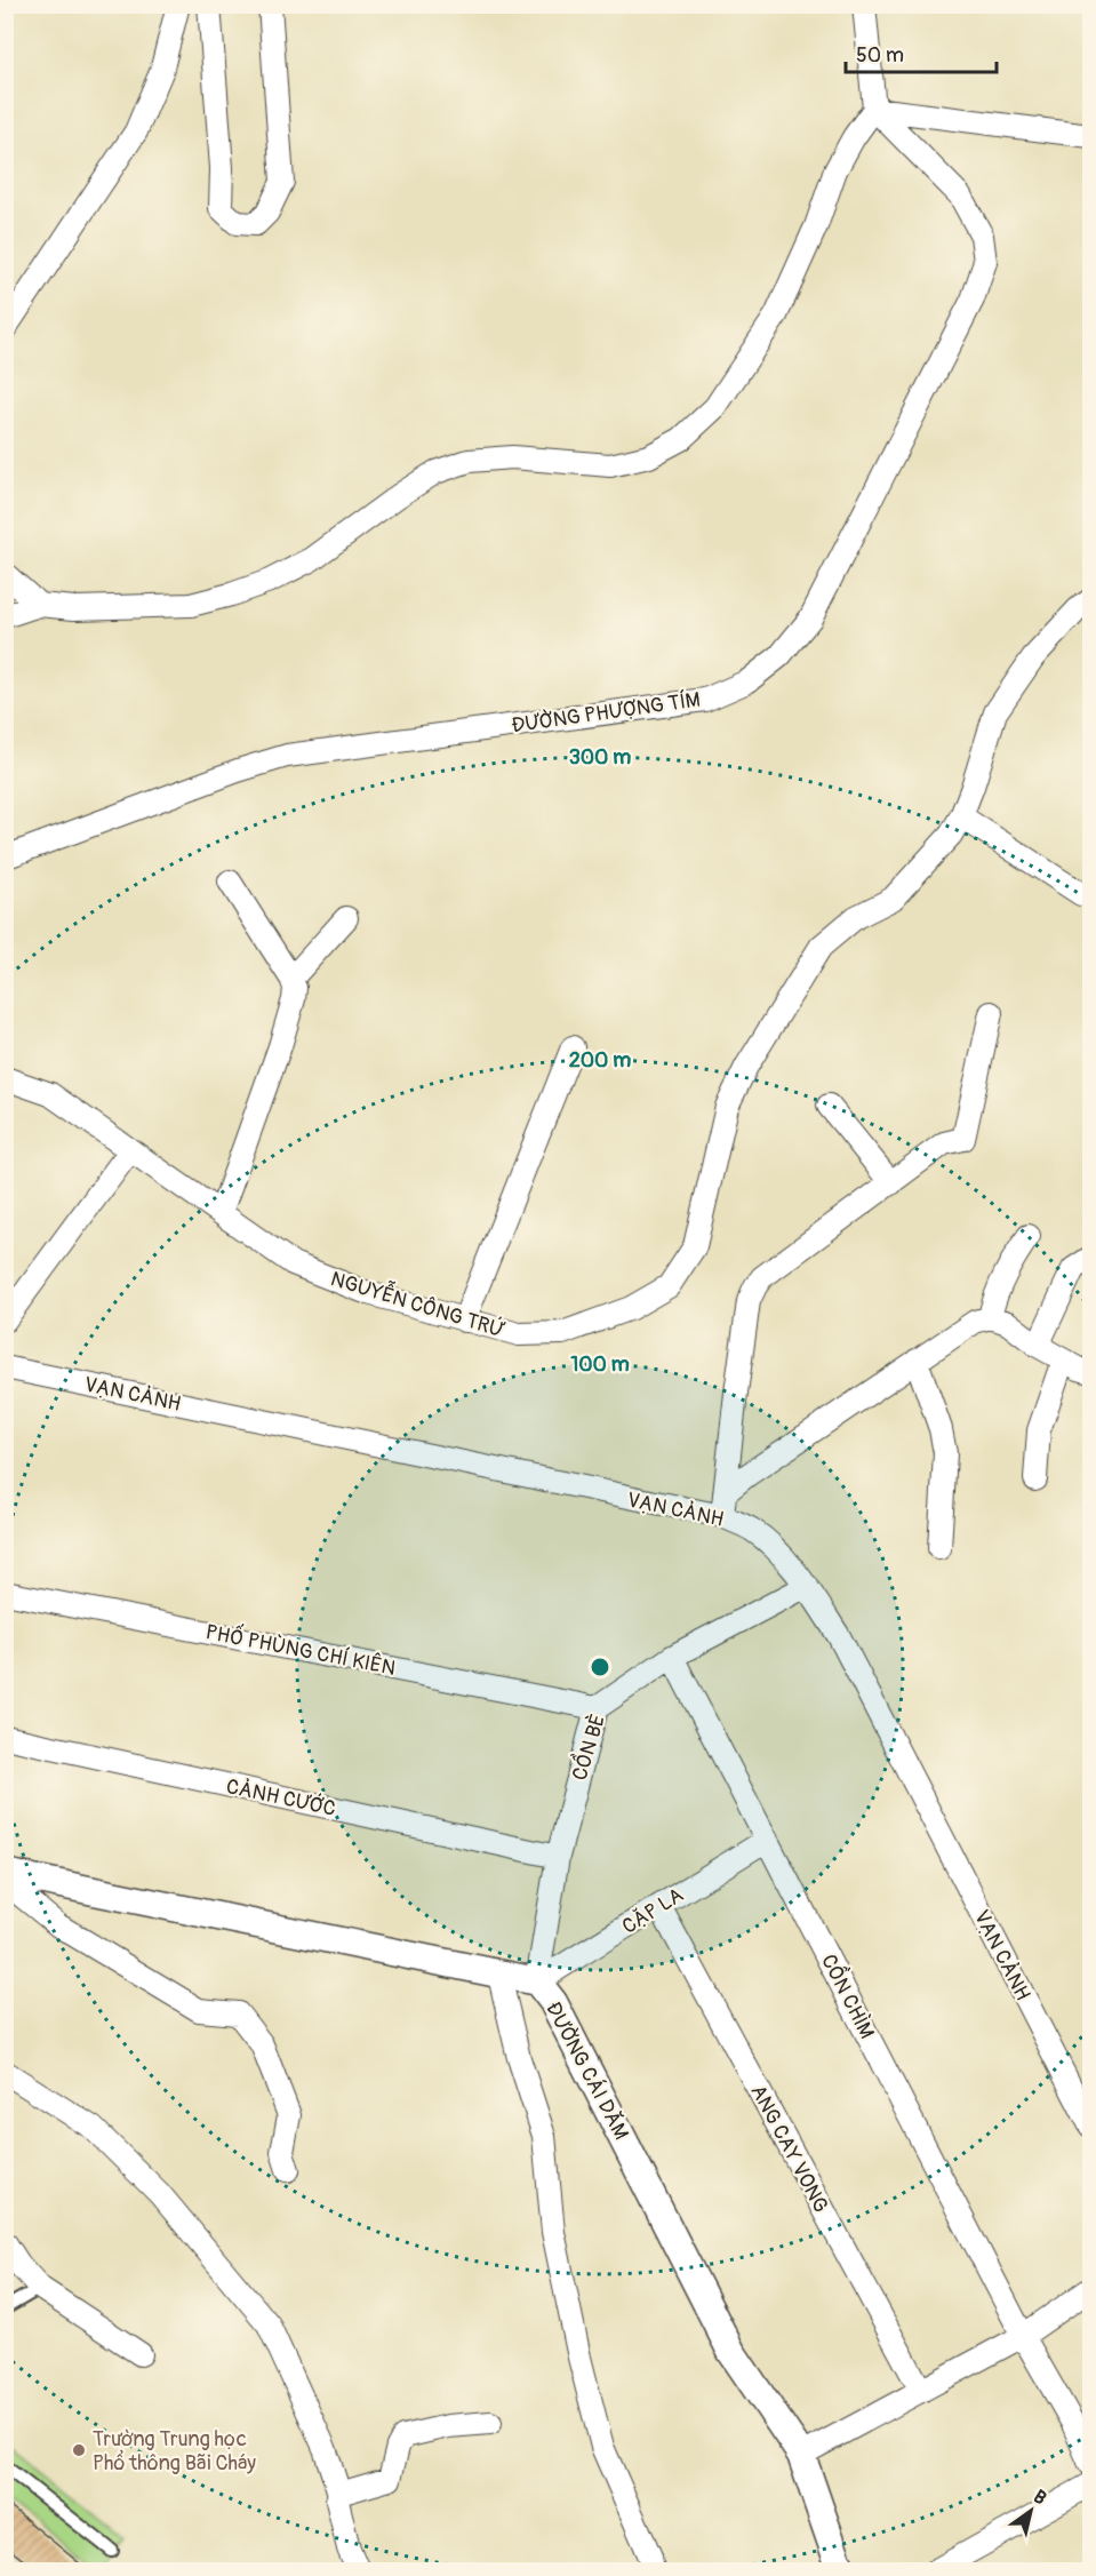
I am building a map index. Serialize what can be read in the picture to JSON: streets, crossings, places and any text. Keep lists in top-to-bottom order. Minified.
{"streets":{"street":["ĐƯỜNG PHƯỢNG TÍM","NGUYỄN CÔNG TRỨ","VẠN CẢNH","PHỐ PHÙNG CHÍ KIÊN","CỒN BÈ","CẢNH CƯỚC","CẶP LA","CỒN CHÌM","ĐƯỜNG CÁI DĂM","ANG CAY VONG"]},"crossings":[["VẠN CẢNH","CỒN BÈ"],["PHỐ PHÙNG CHÍ KIÊN","CỒN BÈ"],["CỒN BÈ","CẢNH CƯỚC"],["CỒN BÈ","CẶP LA"],["CỒN BÈ","CỒN CHÌM"],["CỒN BÈ","ĐƯỜNG CÁI DĂM"],["CẶP LA","CỒN CHÌM"],["CẶP LA","ĐƯỜNG CÁI DĂM"],["CẶP LA","ANG CAY VONG"]],"places":["Trường Trung học Phổ thông Bãi Cháy"],"scale_bar":"50 m","north":"top right","rings":["300 m","200 m","100 m"]}
